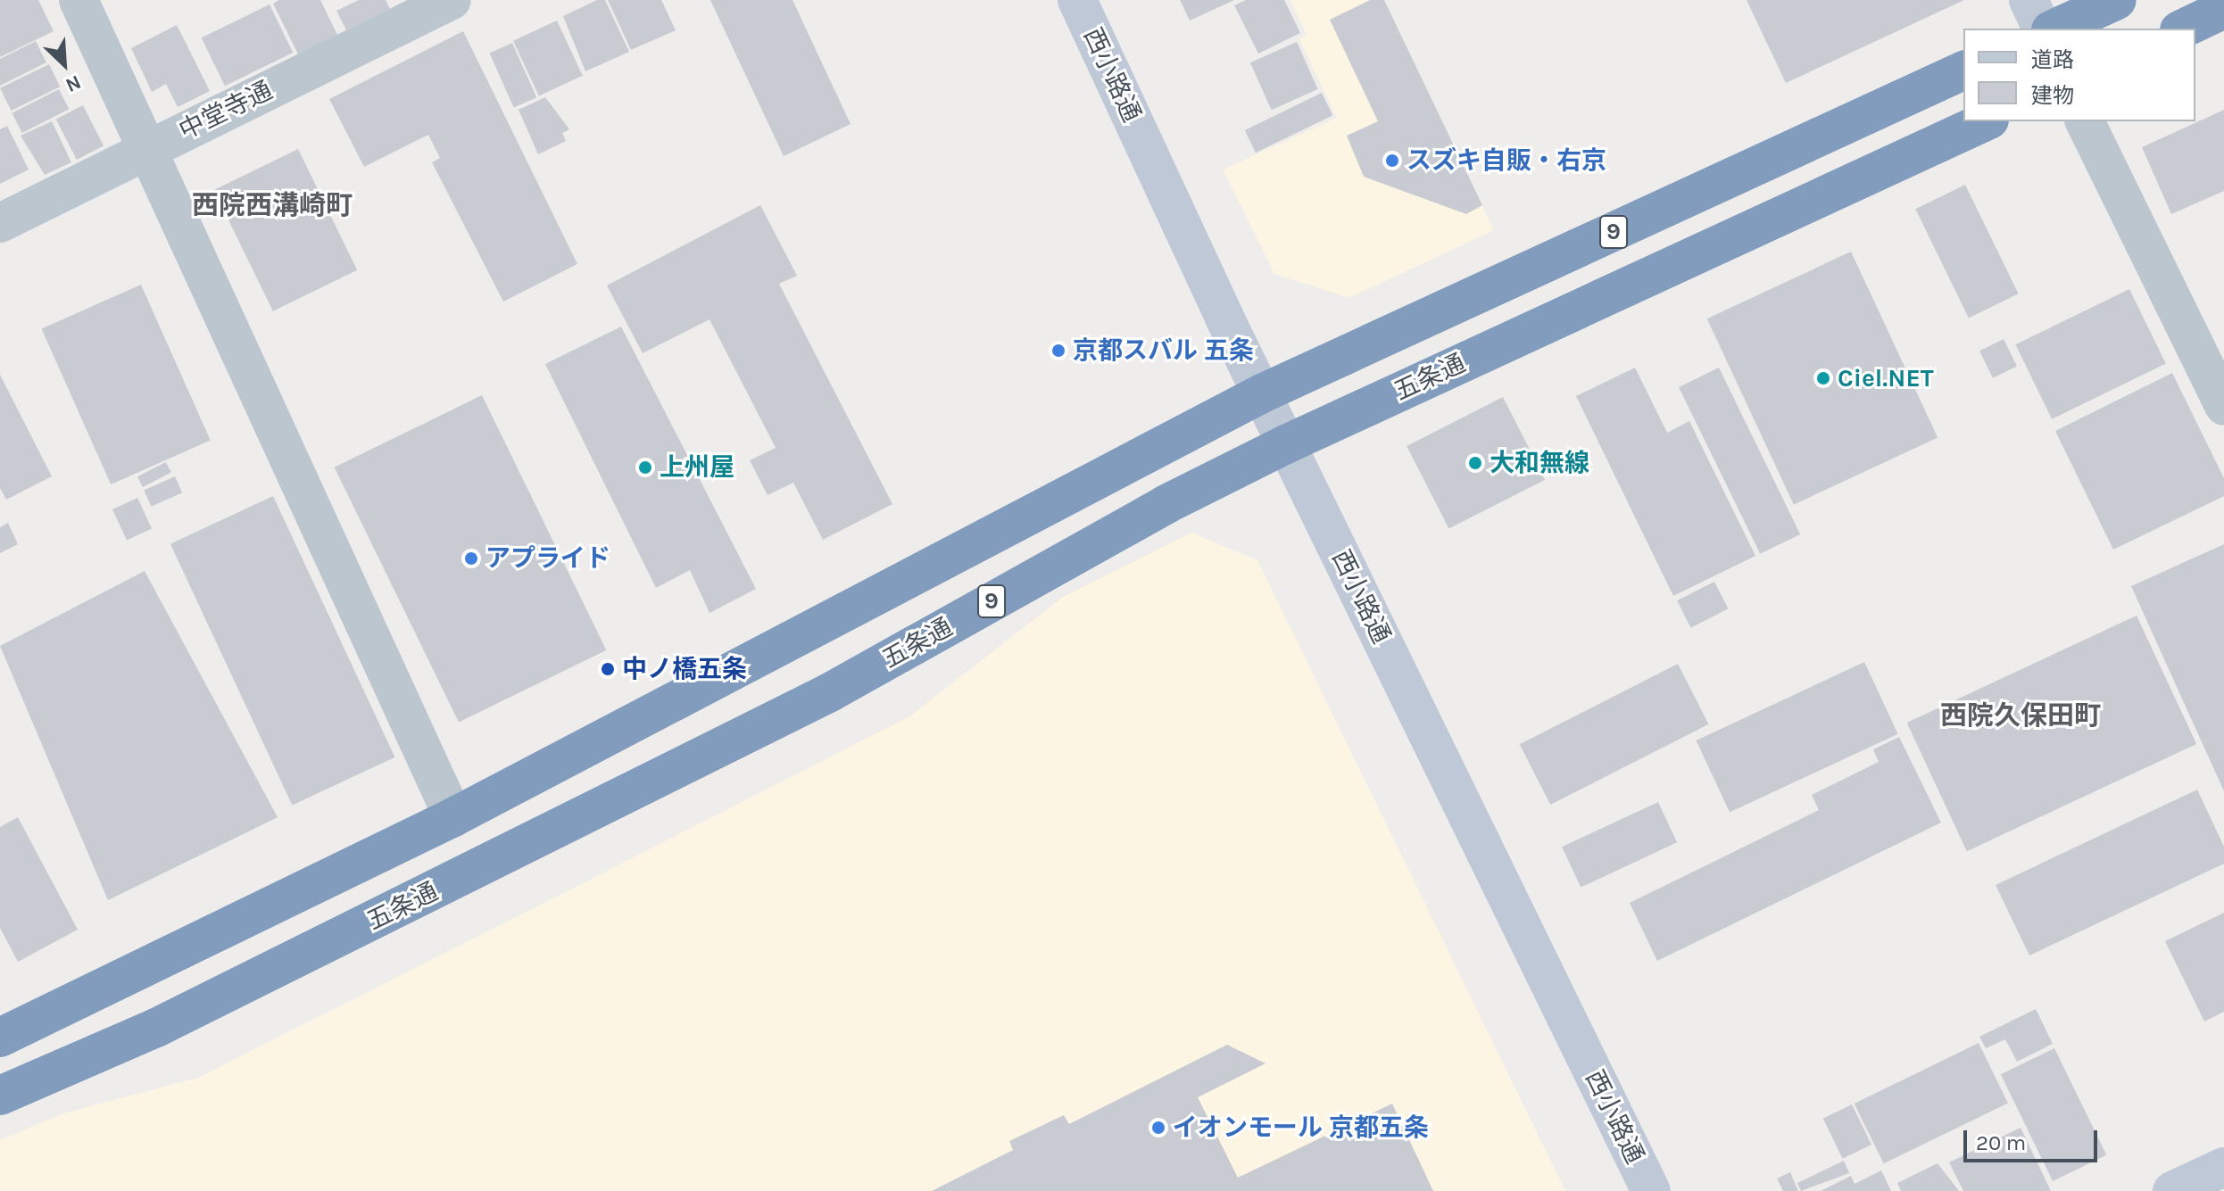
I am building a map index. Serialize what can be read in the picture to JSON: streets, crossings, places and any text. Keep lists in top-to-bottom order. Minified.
{"streets":{"highway":["9","五条通"],"street":["西小路通","中堂寺通"]},"crossings":[["西小路通","9"],["西小路通","五条通"]],"districts":["西院西溝崎町","西院久保田町"],"places":["スズキ自販・右京","京都スバル 五条","Ciel.NET","大和無線","上州屋","アプライド","中ノ橋五条","イオンモール 京都五条"],"legend":["道路","建物"],"scale_bar":"20 m","north":"bottom right"}
